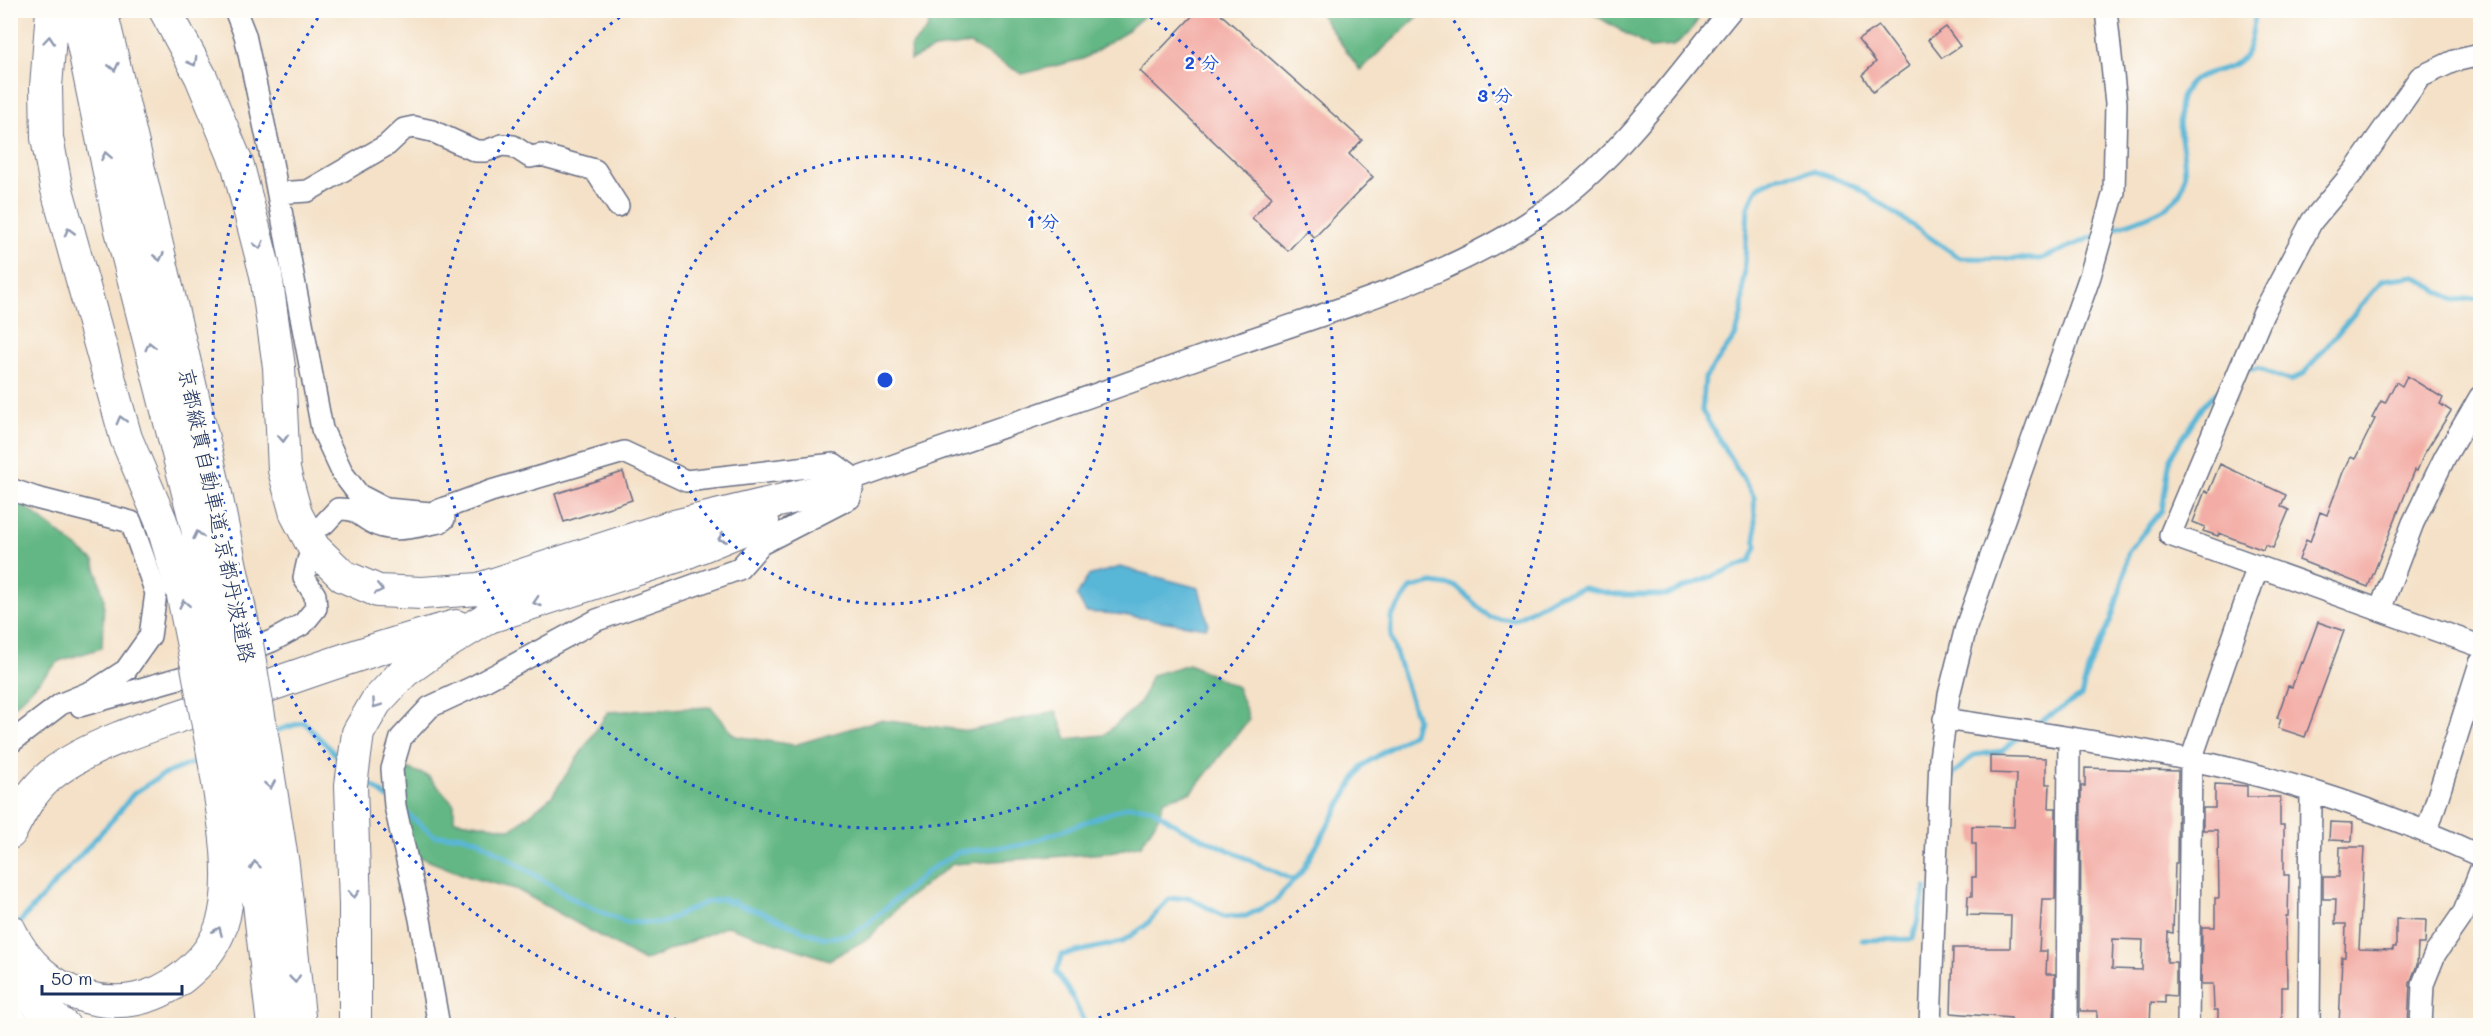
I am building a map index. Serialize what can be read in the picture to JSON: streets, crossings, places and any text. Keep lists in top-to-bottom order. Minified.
{"streets":{"highway":["京都縦貫自動車道;京都丹波道路"]},"scale_bar":"50 m","rings":["2 分","3 分","1 分"]}
